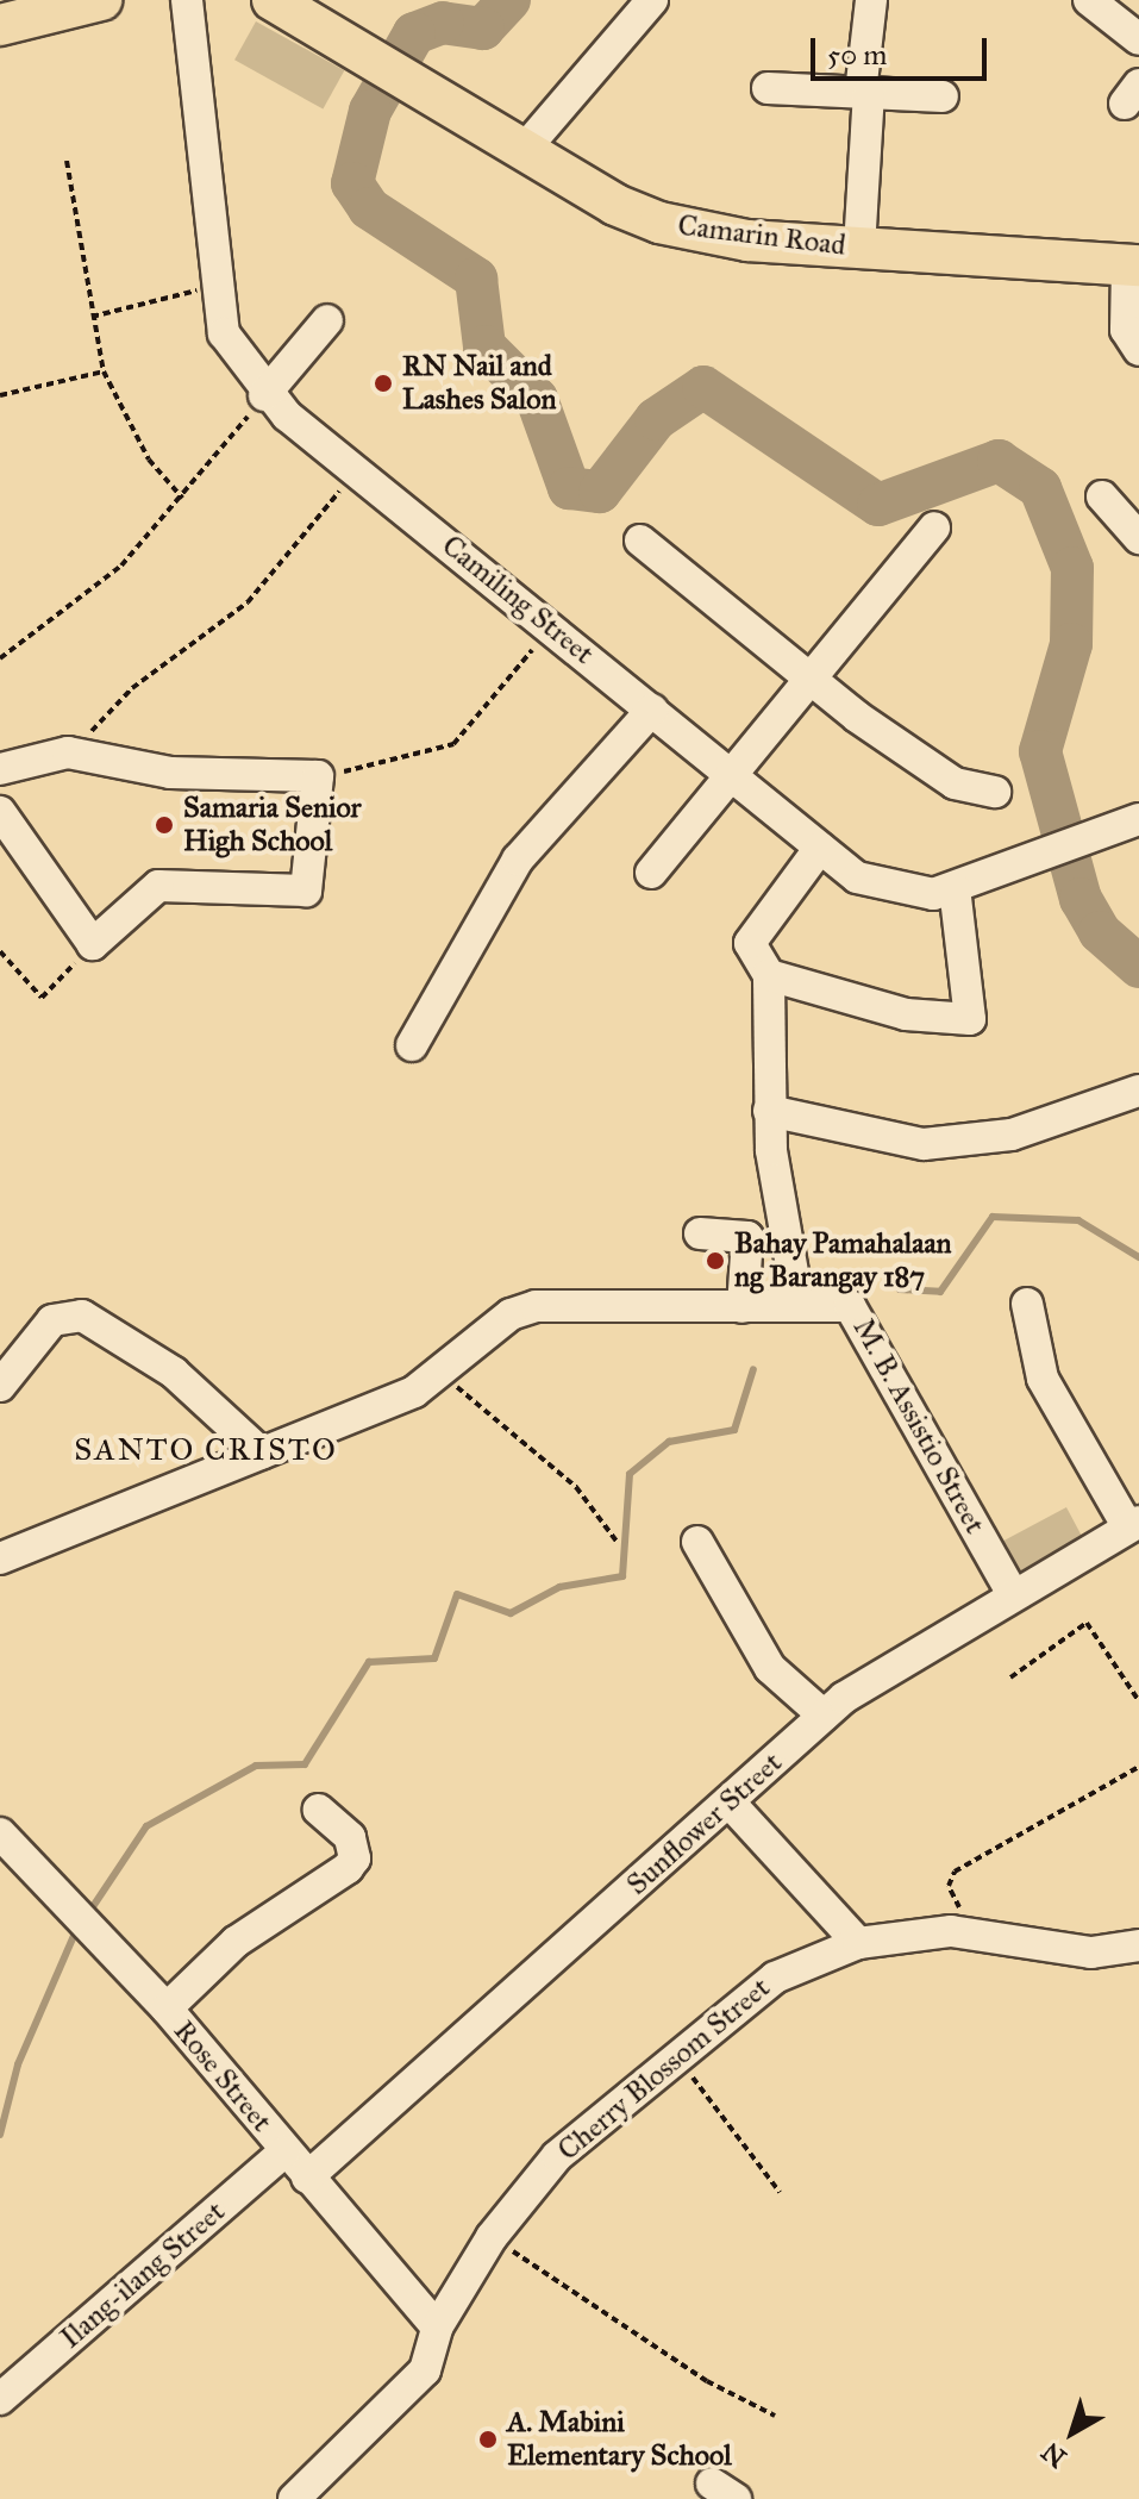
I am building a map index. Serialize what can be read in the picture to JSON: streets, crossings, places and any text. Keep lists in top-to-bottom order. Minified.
{"streets":{"main road":["Camarin Road"],"street":["Camiling Street","M. B. Assistio Street","Sunflower Street","Cherry Blossom Street","Rose Street","Ilang-ilang Street"]},"crossings":[["M. B. Assistio Street","Sunflower Street"],["Sunflower Street","Rose Street"],["Cherry Blossom Street","Rose Street"],["Rose Street","Ilang-ilang Street"]],"districts":["SANTO CRISTO"],"places":["RN Nail and Lashes Salon","Samaria Senior High School","Bahay Pamahalaan ng Barangay 187","A. Mabini Elementary School"],"scale_bar":"50 m","north":"bottom left"}
